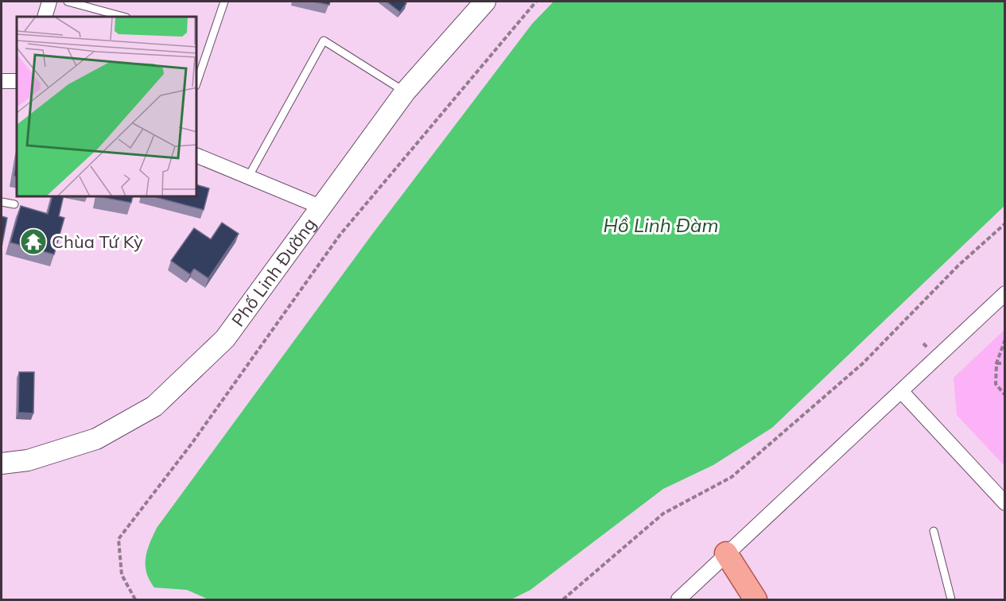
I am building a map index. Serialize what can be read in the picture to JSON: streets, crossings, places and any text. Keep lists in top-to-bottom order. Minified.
{"streets":{"street":["Phố Linh Đường"]},"water":["Hồ Linh Đàm"],"places":{"temple":["Chùa Tứ Kỳ"]}}
